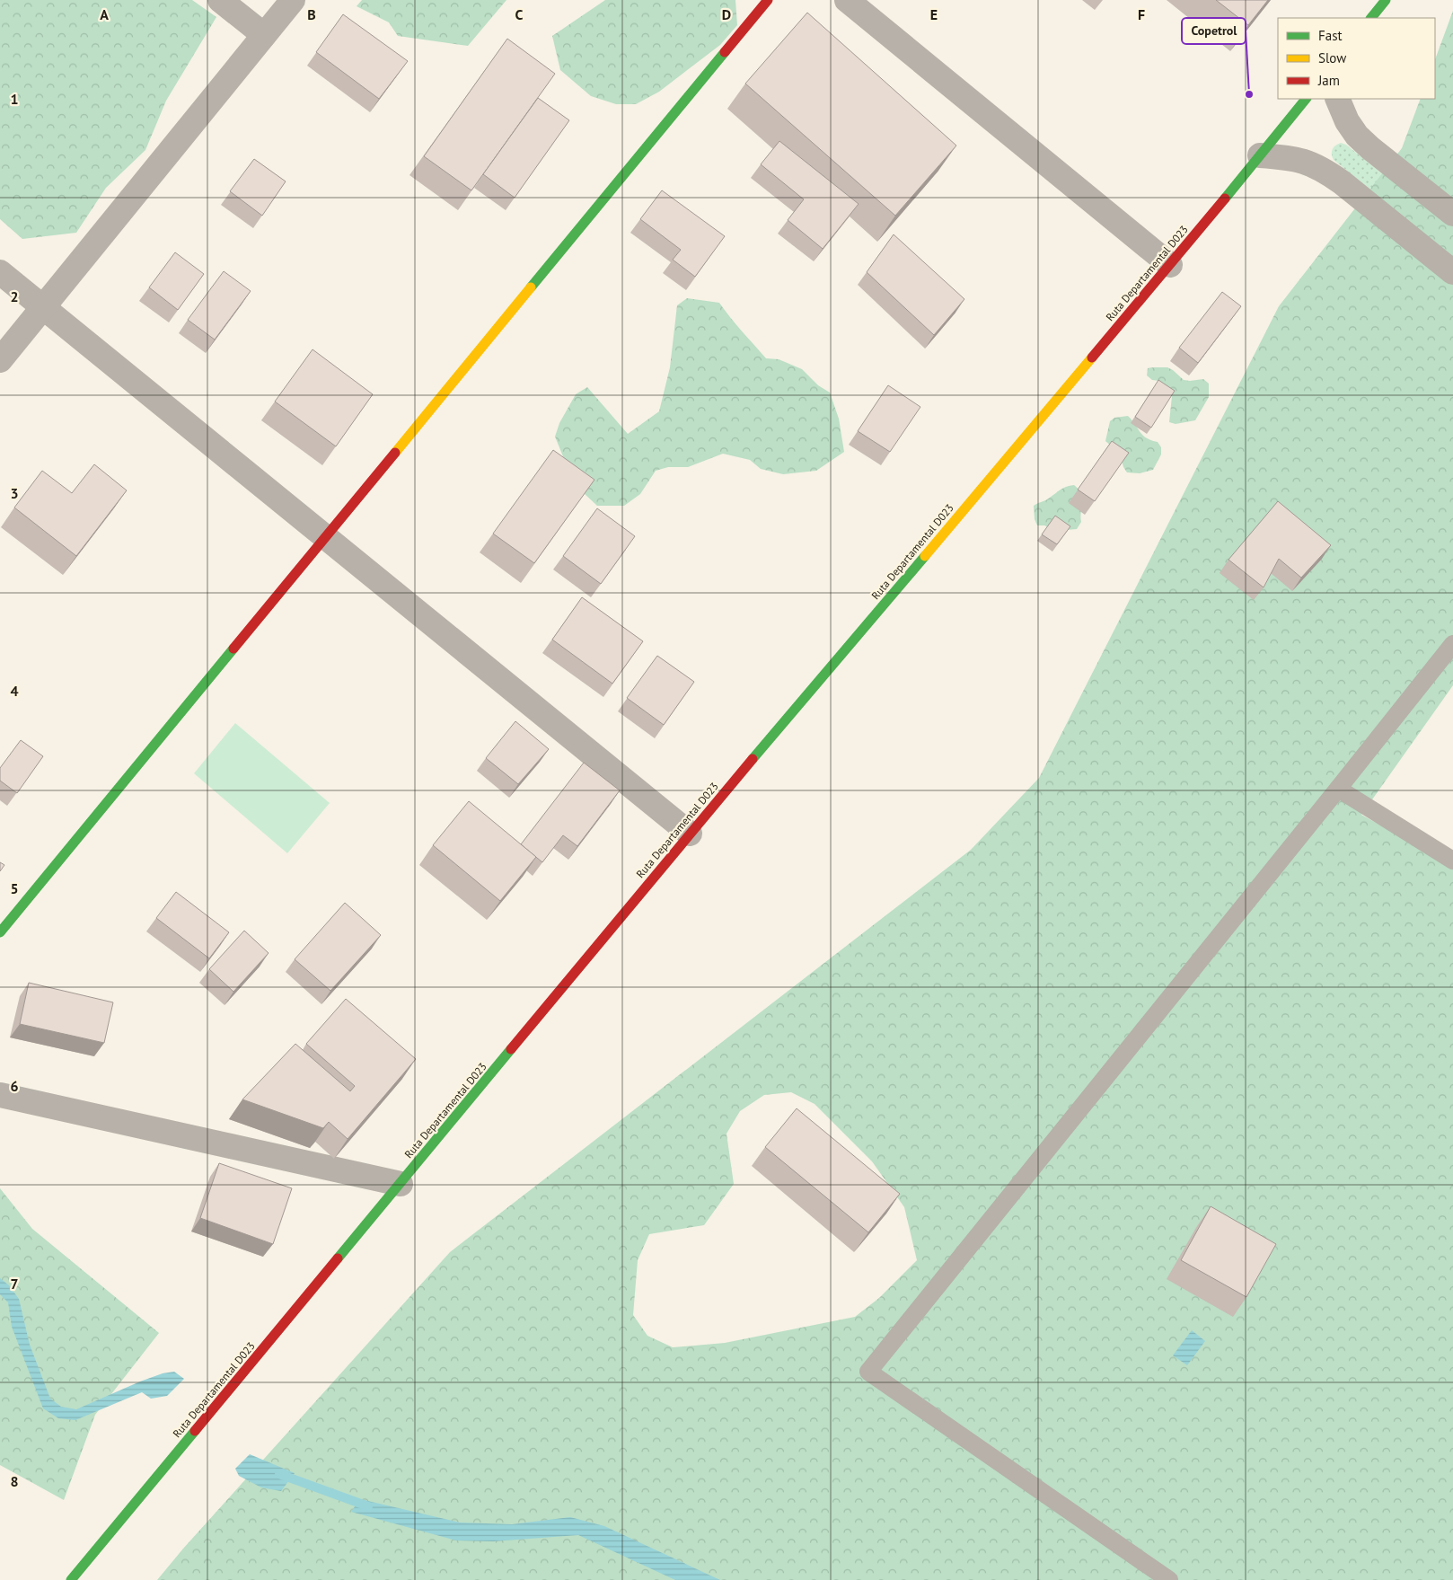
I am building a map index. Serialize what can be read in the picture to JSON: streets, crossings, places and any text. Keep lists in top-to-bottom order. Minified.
{"streets":{"main road":["Ruta Departamental D023"]},"places":["Copetrol"],"legend":["Fast","Slow","Jam"],"grid":{"columns":["A","B","C","D","E","F"],"rows":["1","2","3","4","5","6","7","8"]}}
